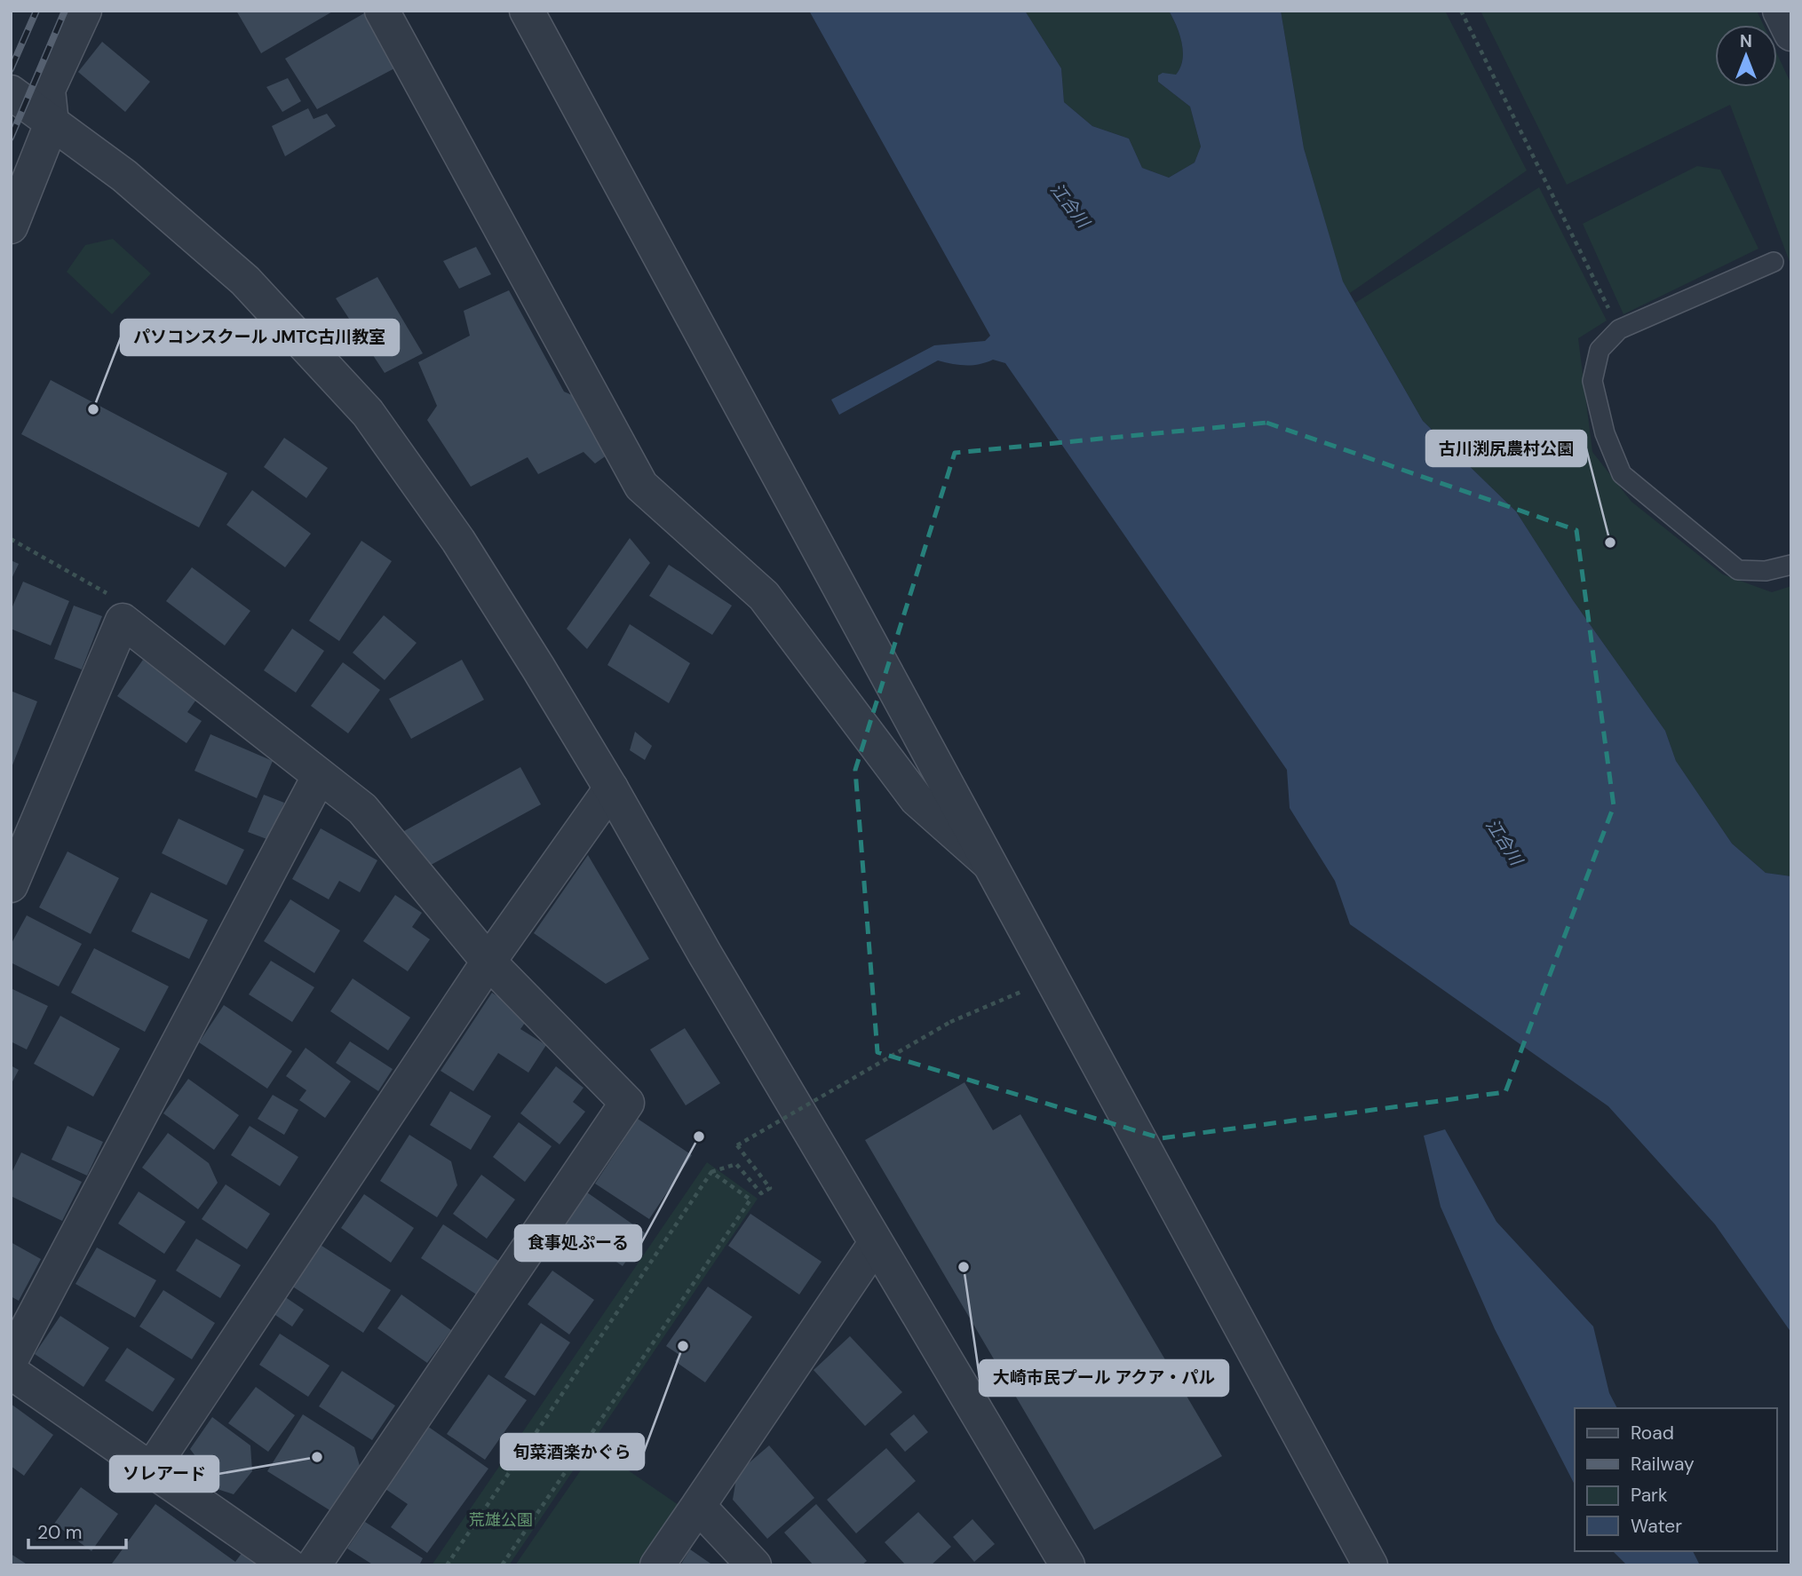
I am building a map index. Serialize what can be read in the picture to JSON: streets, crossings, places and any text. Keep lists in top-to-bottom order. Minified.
{"water":["江合川"],"parks":["荒雄公園"],"places":["パソコンスクール JMTC古川教室","古川渕尻農村公園","食事処ぷーる","大崎市民プール アクア・パル","旬菜酒楽かぐら","ソレアード"],"legend":["Road","Railway","Park","Water"],"scale_bar":"20 m","north":"top"}
